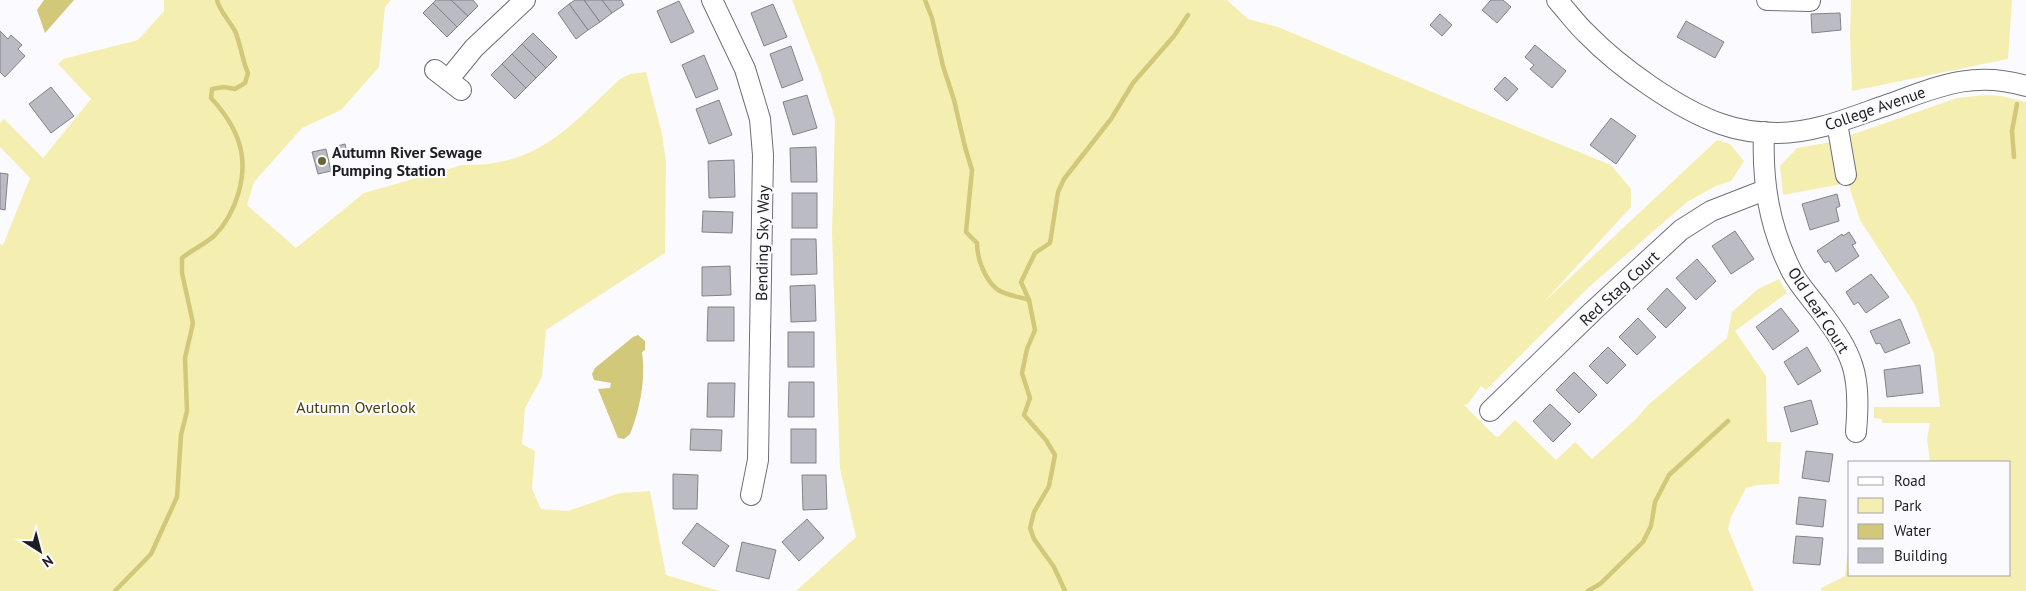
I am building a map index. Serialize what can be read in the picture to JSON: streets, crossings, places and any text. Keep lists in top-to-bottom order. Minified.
{"streets":{"street":["College Avenue","Bending Sky Way","Red Stag Court","Old Leaf Court"]},"crossings":[["College Avenue","Old Leaf Court"],["Red Stag Court","Old Leaf Court"]],"parks":["Autumn Overlook"],"places":["Autumn River Sewage Pumping Station"],"legend":["Road","Park","Water","Building"],"north":"bottom right"}
